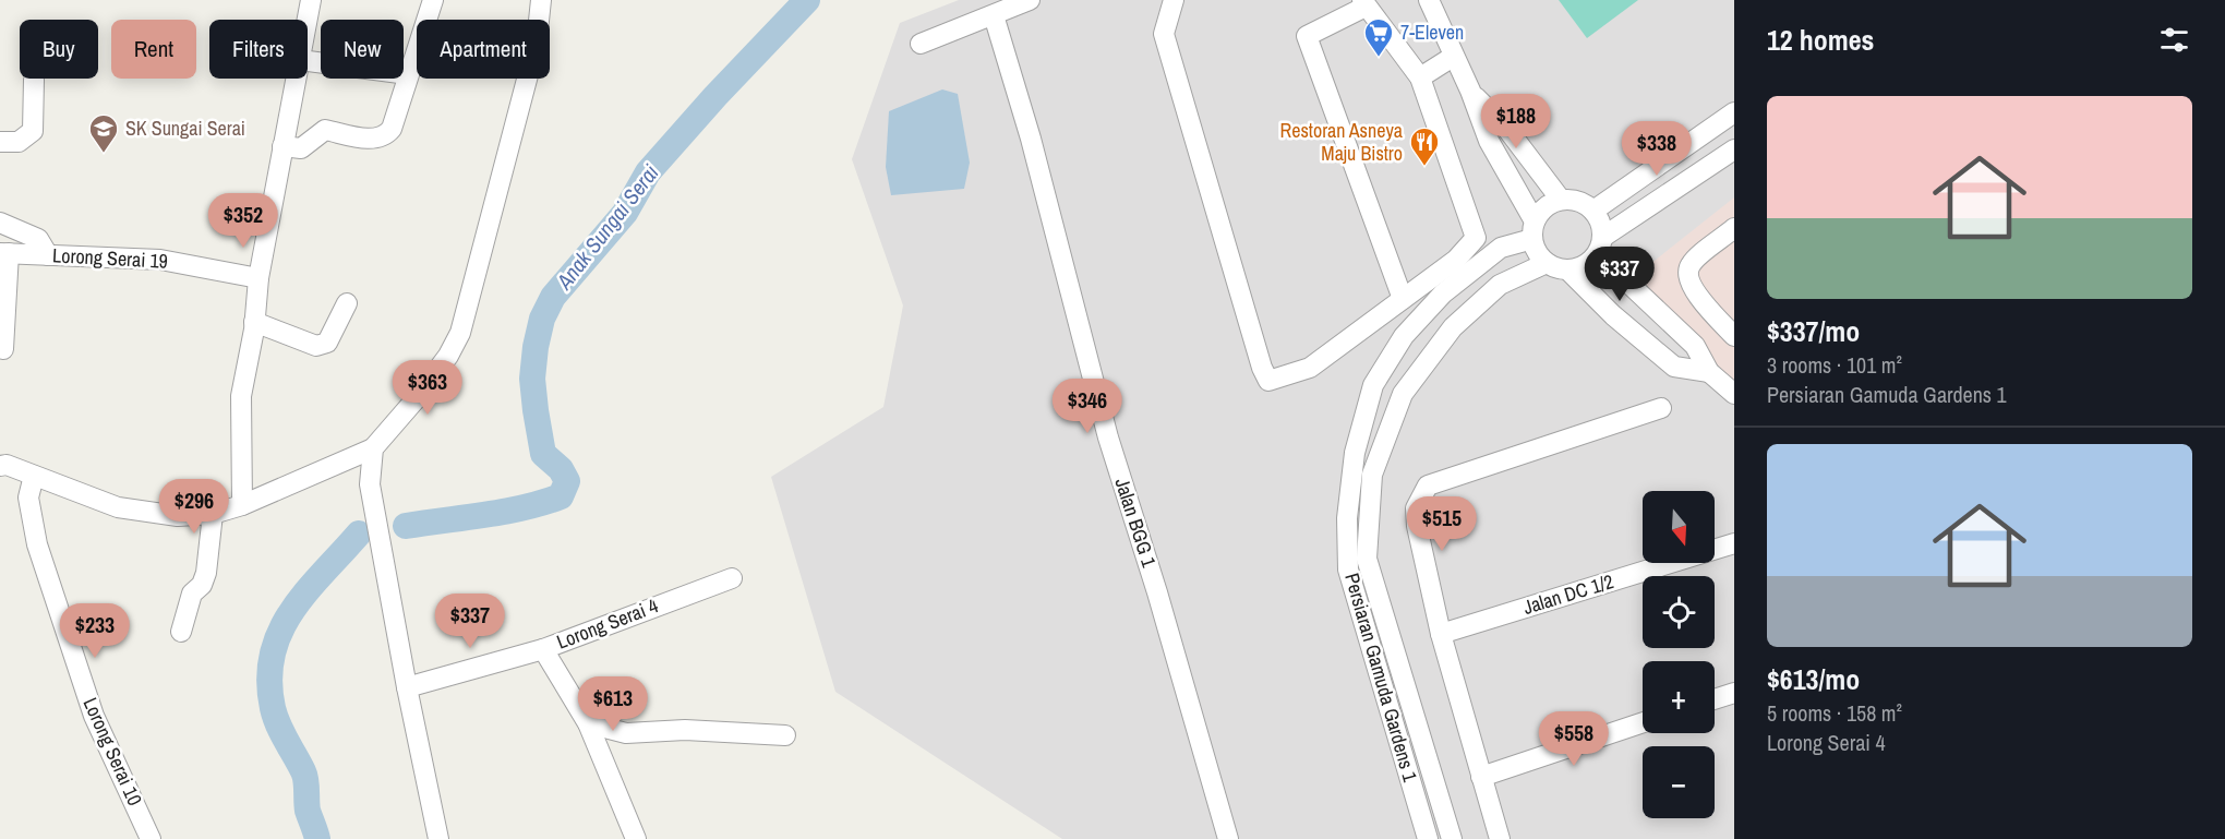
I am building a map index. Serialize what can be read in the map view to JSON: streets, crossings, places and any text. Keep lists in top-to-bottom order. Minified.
{"streets":{"street":["Lorong Serai 19","Jalan BGG 1","Jalan DC 1/2","Lorong Serai 4","Persiaran Gamuda Gardens 1","Lorong Serai 10"]},"water":["Anak Sungai Serai"],"places":{"supermarket":["7-Eleven"],"school or university":["SK Sungai Serai"],"restaurant":["Restoran Asneya Maju Bistro"]},"north":"bottom","page":{"heading":"12 homes","chip":["Buy","Rent","Filters","New","Apartment"],"list":[{"name":"$337/mo","note":"3 rooms · 101 m² · Persiaran Gamuda Gardens 1"},{"name":"$613/mo","note":"5 rooms · 158 m² · Lorong Serai 4"}],"price":["$188","$338","$352","$337","$363","$346","$296","$515","$337","$233","$613","$558"],"map_buttons":["+","−"]}}
